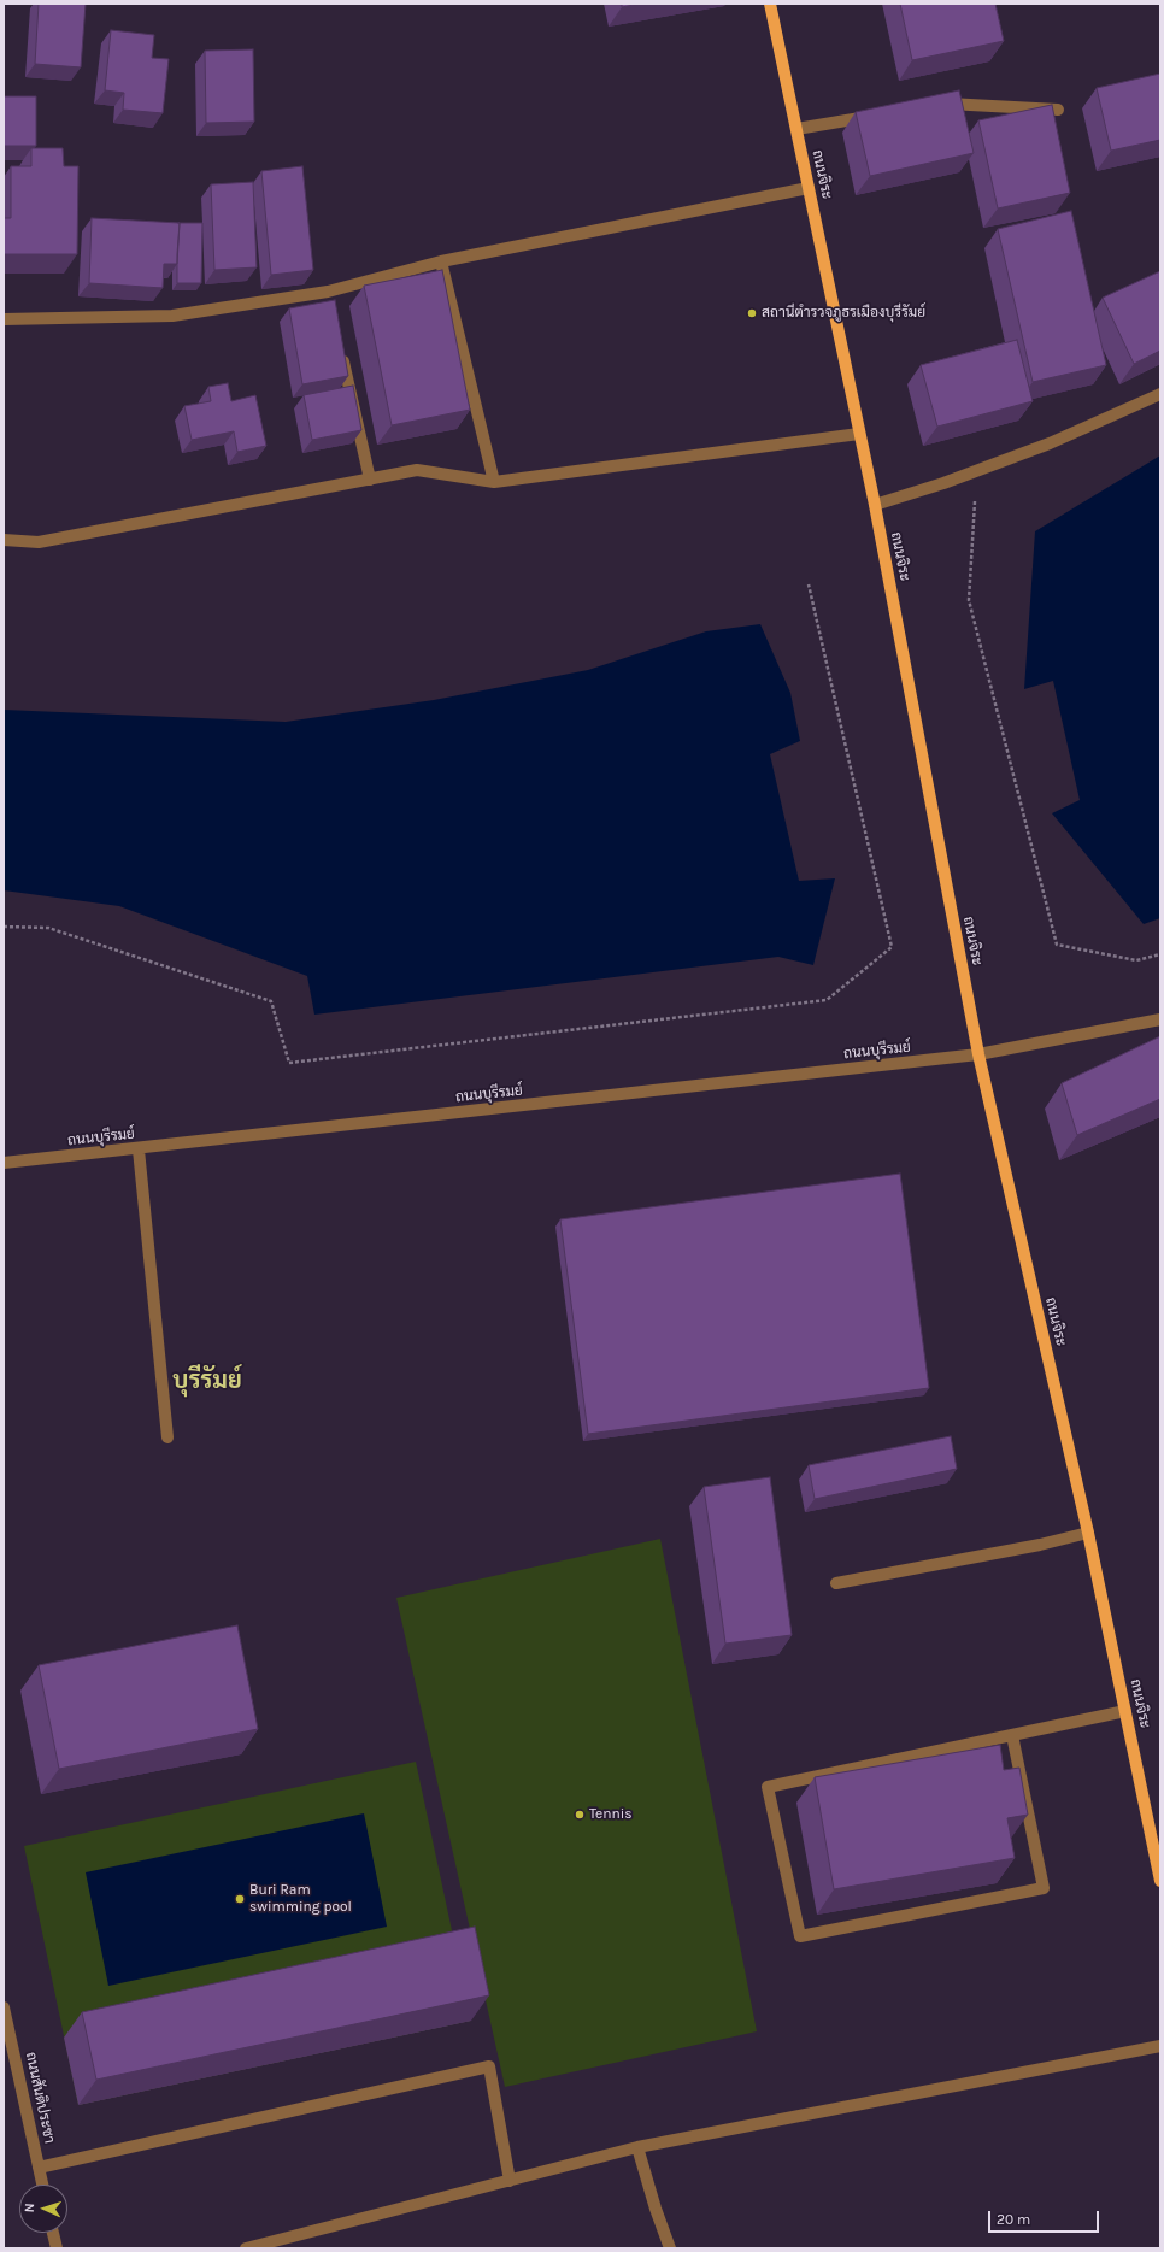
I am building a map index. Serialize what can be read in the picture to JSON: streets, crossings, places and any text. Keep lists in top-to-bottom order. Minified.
{"streets":{"main road":["ถนนจิระ"],"street":["ถนนบุรีรมย์","ถนนสันติประชา"]},"crossings":[["ถนนจิระ","ถนนบุรีรมย์"]],"districts":["บุรีรัมย์"],"places":["สถานีตำรวจภูธรเมืองบุรีรัมย์","Tennis","Buri Ram swimming pool"],"scale_bar":"20 m","north":"left"}
